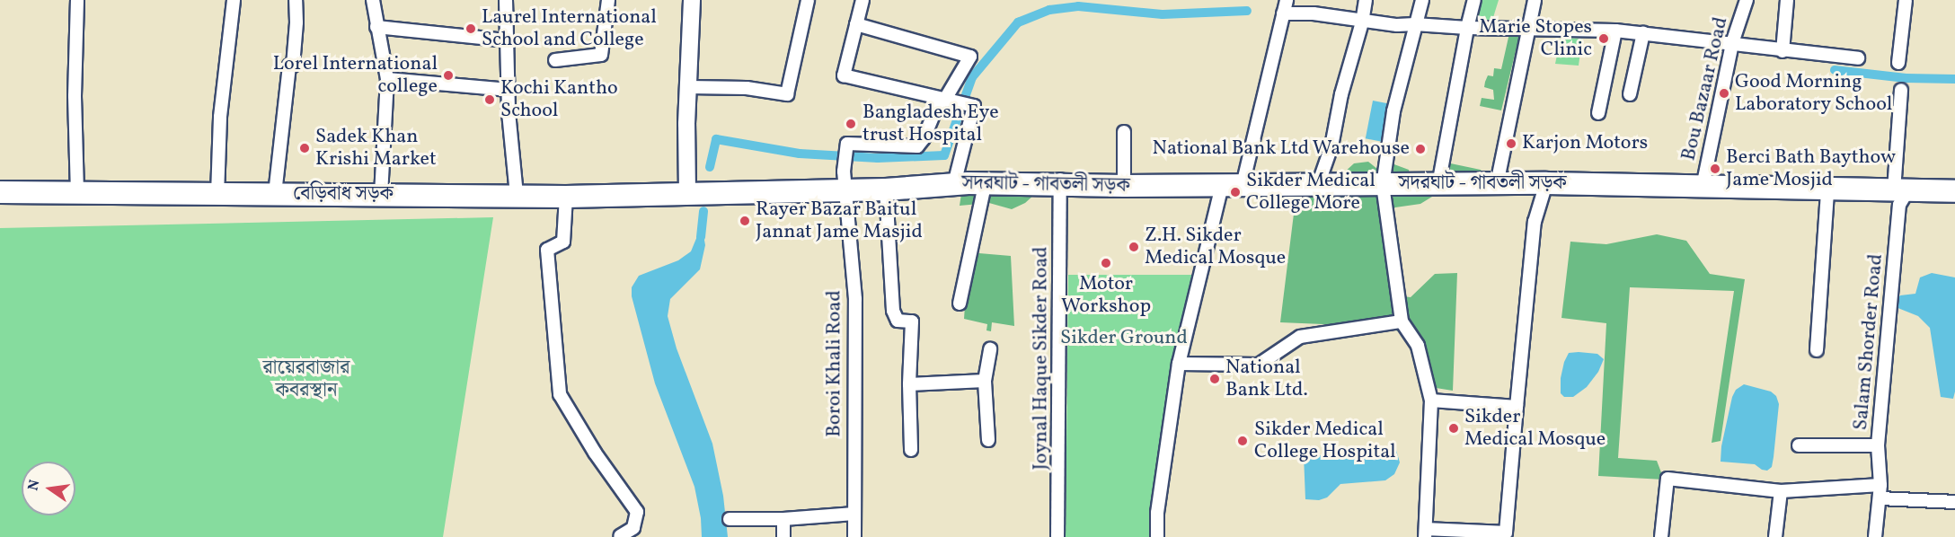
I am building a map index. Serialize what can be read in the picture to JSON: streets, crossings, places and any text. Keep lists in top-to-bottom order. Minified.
{"streets":{"highway":["সদরঘাট - গাবতলী সড়ক","বেড়িবাধ সড়ক"],"street":["Bou Bazaar Road","Salam Shorder Road","Joynal Haque Sikder Road","Boroi Khali Road"]},"crossings":[["Bou Bazaar Road","সদরঘাট - গাবতলী সড়ক"],["সদরঘাট - গাবতলী সড়ক","বেড়িবাধ সড়ক"],["সদরঘাট - গাবতলী সড়ক","Salam Shorder Road"],["সদরঘাট - গাবতলী সড়ক","Joynal Haque Sikder Road"],["সদরঘাট - গাবতলী সড়ক","Boroi Khali Road"]],"parks":["Sikder Ground","রায়েরবাজার কবরস্থান"],"places":["Laurel International School and College","Marie Stopes Clinic","Lorel International college","Good Morning Laboratory School","Kochi Kantho School","Bangladesh Eye trust Hospital","Karjon Motors","Sadek Khan Krishi Market","National Bank Ltd Warehouse","Berci Bath Baythow Jame Mosjid","Sikder Medical College More","Rayer Bazar Baitul Jannat Jame Masjid","Z.H. Sikder Medical Mosque","Motor Workshop","National Bank Ltd.","Sikder Medical Mosque","Sikder Medical College Hospital"],"north":"left"}
